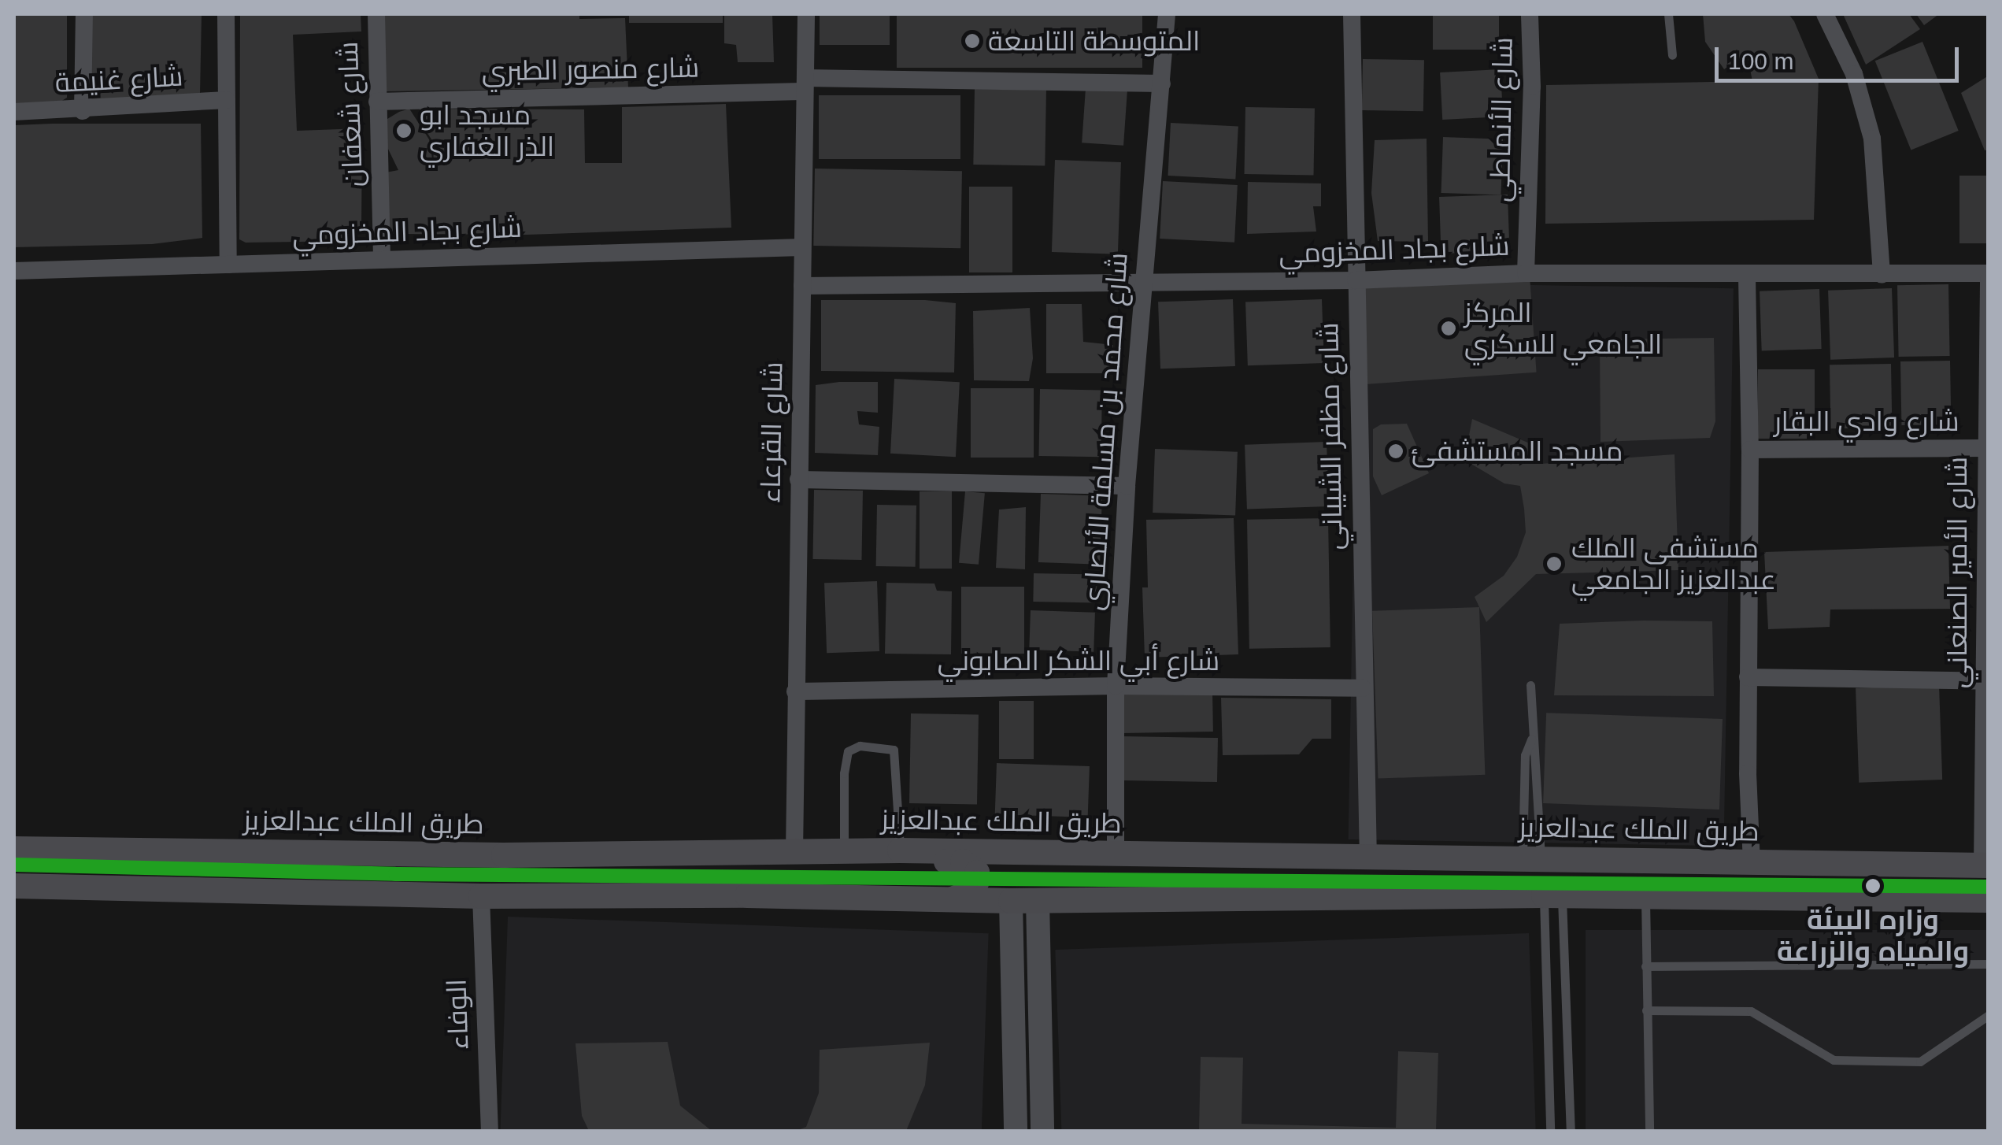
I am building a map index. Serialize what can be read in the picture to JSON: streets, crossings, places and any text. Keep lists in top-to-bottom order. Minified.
{"streets":{"main road":["طريق الملك عبدالعزيز"],"street":["شارع منصور الطبري","شارع غنيمة","شارع شعفان","شارع الأنماطي","شارع بجاد المخزومي","شلرع بجاد المخزومي","شارع وادي البقار","شارع محمد بن مسلمة الأنصاري","شارع القرعاء","شارع مظفر الشيباني","شارع الأمير الصنعاني","شارع أبي الشكر الصابوني","الوفاء"]},"crossings":[["شارع منصور الطبري","شارع شعفان"],["شارع منصور الطبري","شارع محمد بن مسلمة الأنصاري"],["شارع منصور الطبري","شارع القرعاء"],["شارع شعفان","شارع بجاد المخزومي"],["شارع الأنماطي","شلرع بجاد المخزومي"],["شارع بجاد المخزومي","شارع القرعاء"],["شلرع بجاد المخزومي","شارع محمد بن مسلمة الأنصاري"],["شلرع بجاد المخزومي","شارع القرعاء"],["شلرع بجاد المخزومي","شارع مظفر الشيباني"],["شلرع بجاد المخزومي","شارع الأمير الصنعاني"],["شارع وادي البقار","شارع الأمير الصنعاني"],["شارع محمد بن مسلمة الأنصاري","شارع أبي الشكر الصابوني"],["شارع محمد بن مسلمة الأنصاري","طريق الملك عبدالعزيز"],["شارع القرعاء","شارع أبي الشكر الصابوني"],["شارع القرعاء","طريق الملك عبدالعزيز"],["شارع مظفر الشيباني","شارع أبي الشكر الصابوني"],["شارع مظفر الشيباني","طريق الملك عبدالعزيز"],["شارع الأمير الصنعاني","طريق الملك عبدالعزيز"]],"places":["المتوسطة التاسعة","مسجد ابو الذر الغفاري","المركز الجامعي للسكري","مسجد المستشفئ","مستشفى الملك عبدالعزيز الجامعي","وزاره البيئة والمياه والزراعة"],"scale_bar":"100 m"}
